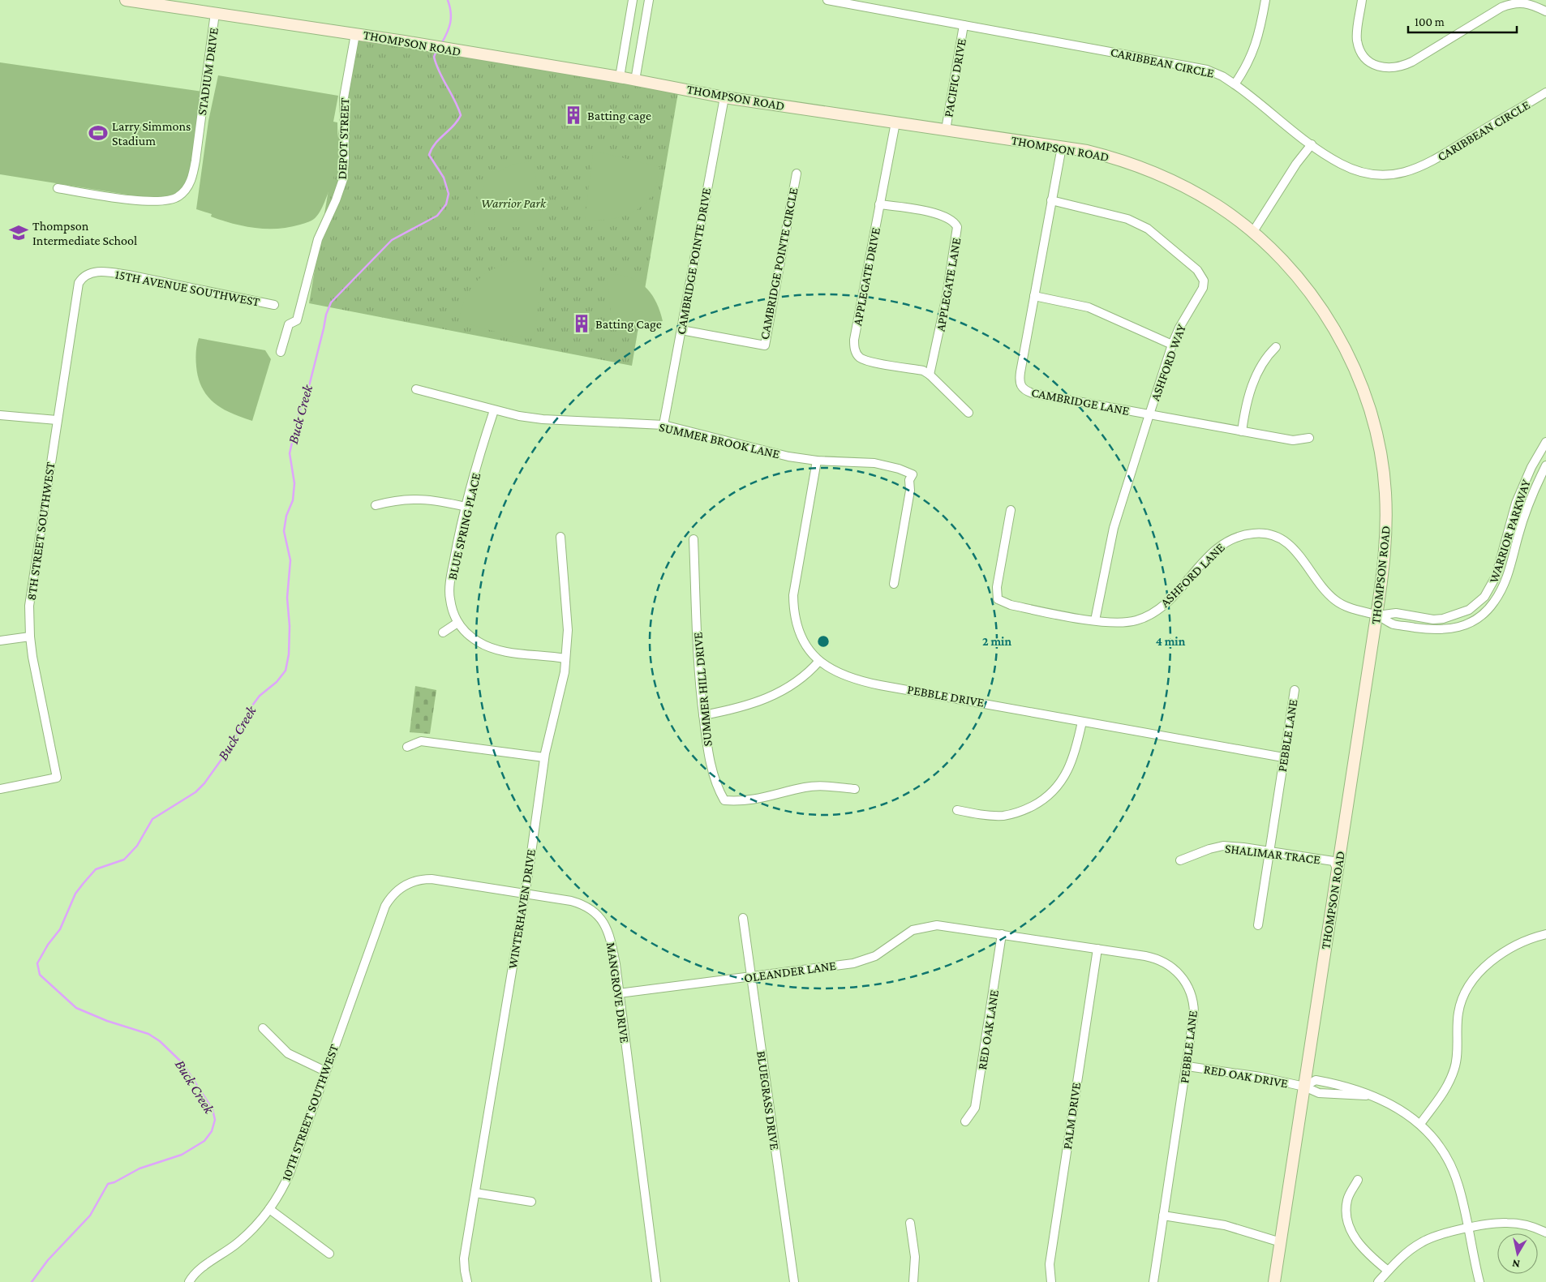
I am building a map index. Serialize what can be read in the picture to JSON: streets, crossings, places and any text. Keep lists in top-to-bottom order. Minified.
{"streets":{"street":["THOMPSON ROAD","CARIBBEAN CIRCLE","STADIUM DRIVE","PACIFIC DRIVE","DEPOT STREET","CAMBRIDGE POINTE DRIVE","CAMBRIDGE POINTE CIRCLE","APPLEGATE DRIVE","APPLEGATE LANE","15TH AVENUE SOUTHWEST","ASHFORD WAY","CAMBRIDGE LANE","SUMMER BROOK LANE","BLUE SPRING PLACE","8TH STREET SOUTHWEST","WARRIOR PARKWAY","ASHFORD LANE","SUMMER HILL DRIVE","PEBBLE DRIVE","PEBBLE LANE","SHALIMAR TRACE","WINTERHAVEN DRIVE","OLEANDER LANE","MANGROVE DRIVE","RED OAK LANE","RED OAK DRIVE","BLUEGRASS DRIVE","10TH STREET SOUTHWEST","PALM DRIVE"]},"crossings":[["THOMPSON ROAD","STADIUM DRIVE"],["THOMPSON ROAD","PACIFIC DRIVE"],["THOMPSON ROAD","DEPOT STREET"],["THOMPSON ROAD","CAMBRIDGE POINTE DRIVE"],["THOMPSON ROAD","APPLEGATE DRIVE"],["THOMPSON ROAD","CAMBRIDGE LANE"],["THOMPSON ROAD","WARRIOR PARKWAY"],["THOMPSON ROAD","ASHFORD LANE"],["THOMPSON ROAD","SHALIMAR TRACE"],["THOMPSON ROAD","RED OAK DRIVE"],["CARIBBEAN CIRCLE","PACIFIC DRIVE"],["CAMBRIDGE POINTE DRIVE","CAMBRIDGE POINTE CIRCLE"],["CAMBRIDGE POINTE DRIVE","SUMMER BROOK LANE"],["APPLEGATE DRIVE","APPLEGATE LANE"],["15TH AVENUE SOUTHWEST","8TH STREET SOUTHWEST"],["ASHFORD WAY","CAMBRIDGE LANE"],["ASHFORD WAY","ASHFORD LANE"],["SUMMER BROOK LANE","BLUE SPRING PLACE"],["SUMMER BROOK LANE","PEBBLE DRIVE"],["BLUE SPRING PLACE","WINTERHAVEN DRIVE"],["WARRIOR PARKWAY","ASHFORD LANE"],["PEBBLE DRIVE","PEBBLE LANE"],["PEBBLE LANE","SHALIMAR TRACE"],["PEBBLE LANE","OLEANDER LANE"],["PEBBLE LANE","RED OAK LANE"],["PEBBLE LANE","RED OAK DRIVE"],["PEBBLE LANE","PALM DRIVE"],["WINTERHAVEN DRIVE","MANGROVE DRIVE"],["OLEANDER LANE","MANGROVE DRIVE"],["OLEANDER LANE","BLUEGRASS DRIVE"],["MANGROVE DRIVE","10TH STREET SOUTHWEST"]],"water":["Buck Creek"],"parks":["Warrior Park"],"places":{"building":["Batting cage","Batting Cage"],"sports":["Larry Simmons Stadium"],"school or university":["Thompson Intermediate School"]},"scale_bar":"100 m","north":"bottom","rings":["2 min","4 min"]}
